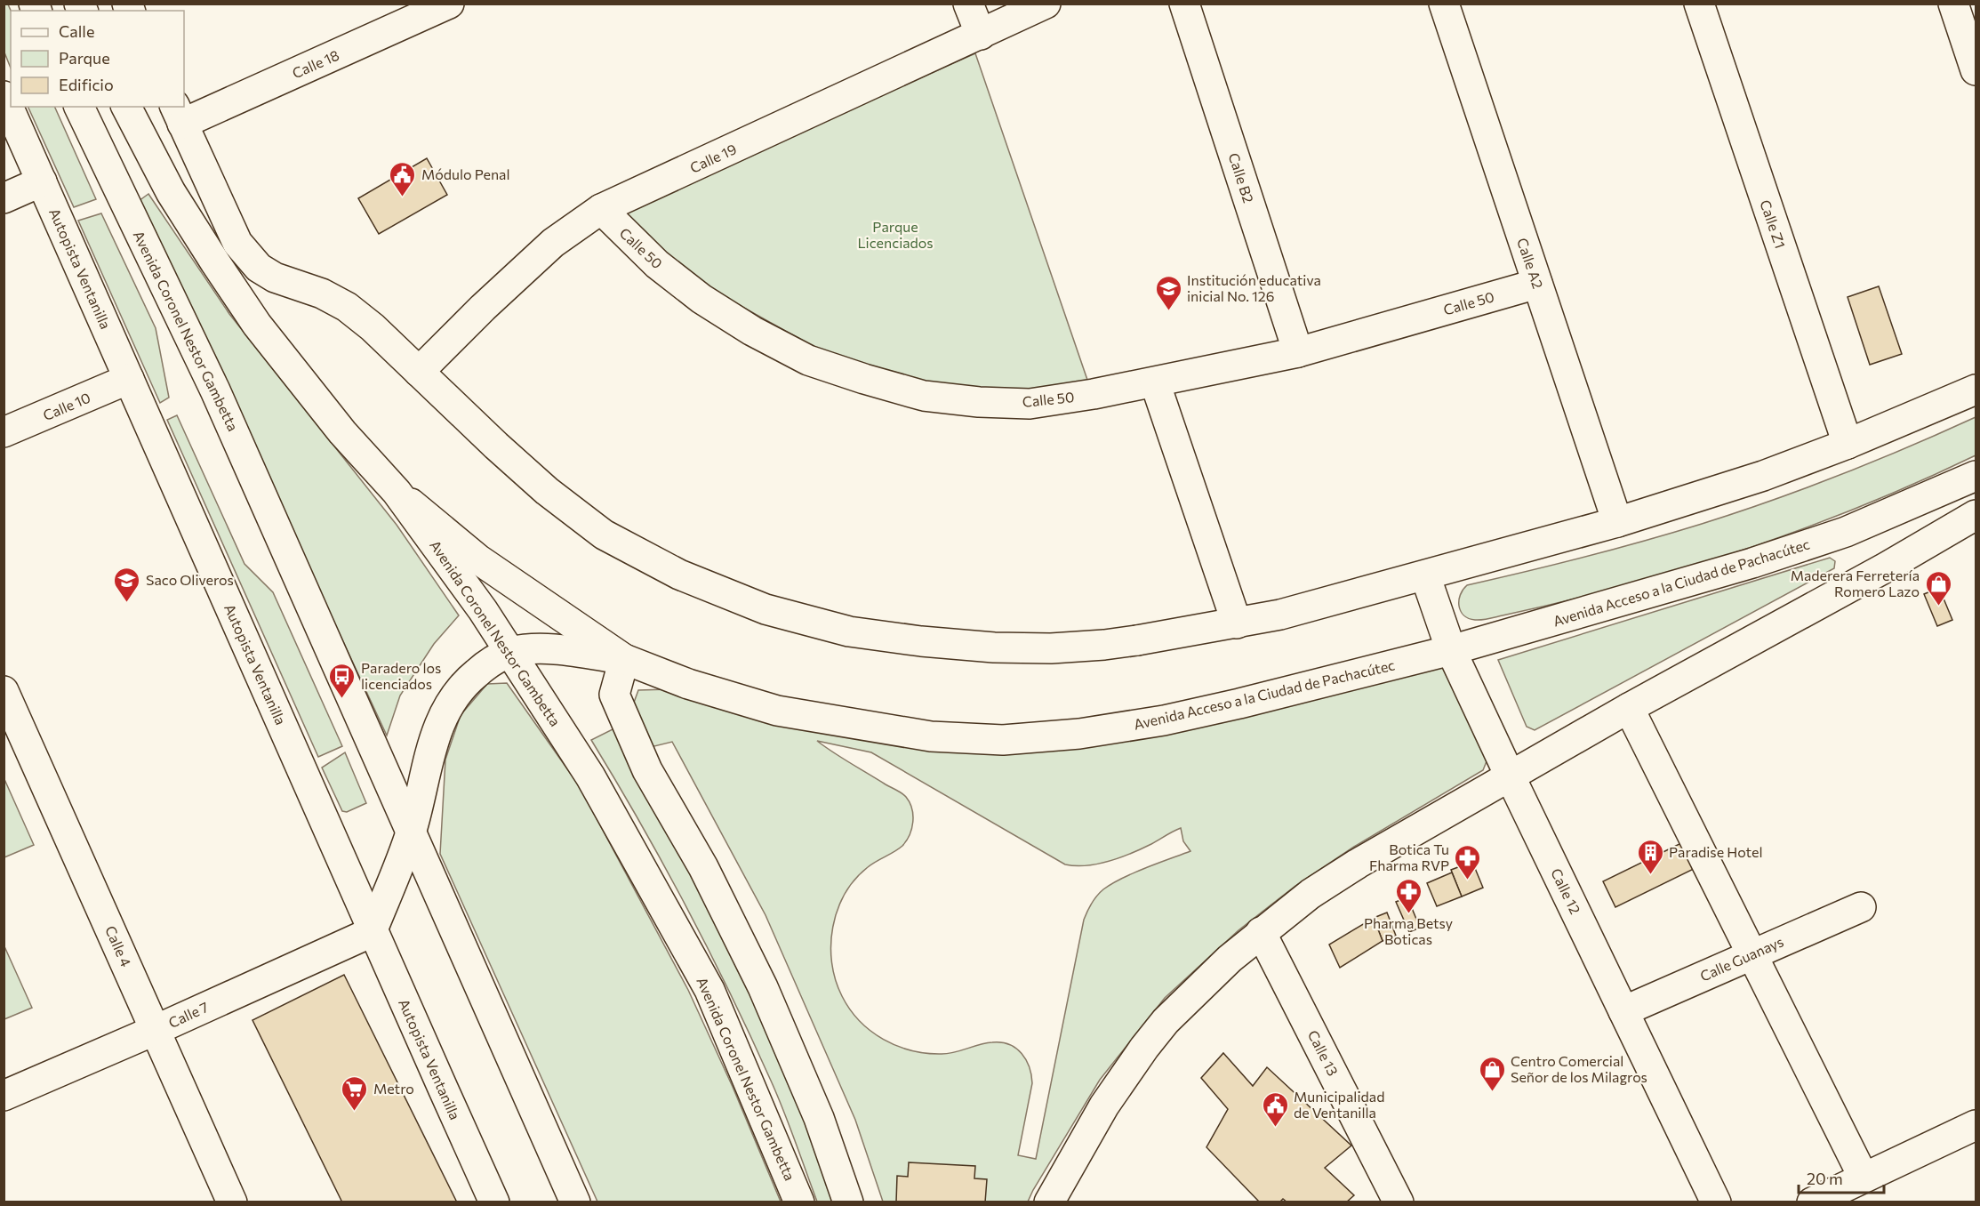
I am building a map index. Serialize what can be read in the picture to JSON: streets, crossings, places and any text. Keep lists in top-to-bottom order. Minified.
{"streets":{"main road":["Calle 18","Calle 19","Calle B2","Calle Z1","Calle 50","Calle A2","Autopista Ventanilla","Avenida Coronel Nestor Gambetta","Calle 10","Avenida Acceso a la Ciudad de Pachacútec","Calle 12","Calle 4","Calle Guanays","Calle 7","Calle 13"]},"crossings":[["Calle 19","Calle 50"],["Calle B2","Calle 50"],["Calle 50","Calle A2"],["Autopista Ventanilla","Calle 10"],["Autopista Ventanilla","Calle 7"],["Avenida Coronel Nestor Gambetta","Avenida Acceso a la Ciudad de Pachacútec"],["Avenida Acceso a la Ciudad de Pachacútec","Calle 12"],["Calle 12","Calle Guanays"],["Calle 4","Calle 7"]],"parks":["Parque Licenciados"],"places":{"public building":["Módulo Penal","Municipalidad de Ventanilla"],"school or university":["Institución educativa inicial No. 126","Saco Oliveros"],"shop":["Maderera Ferretería Romero Lazo","Centro Comercial Señor de los Milagros"],"bus stop":["Paradero los licenciados"],"building":["Paradise Hotel"],"pharmacy":["Botica Tu Fharma RVP","Pharma Betsy Boticas"],"supermarket":["Metro"]},"legend":["Calle","Parque","Edificio"],"scale_bar":"20 m"}
